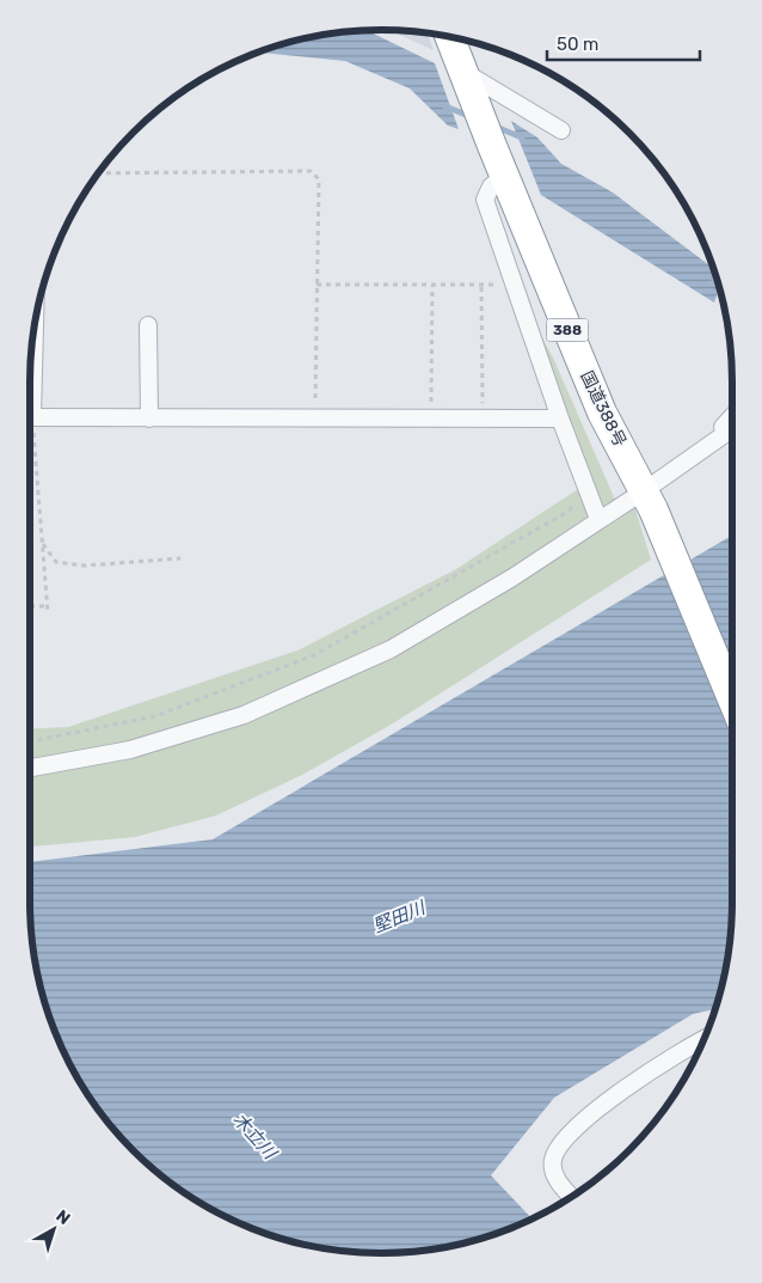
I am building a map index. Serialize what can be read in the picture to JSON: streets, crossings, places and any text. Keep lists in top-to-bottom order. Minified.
{"streets":{"highway":["388","国道388号"]},"water":["堅田川","木立川"],"scale_bar":"50 m","north":"top right"}
